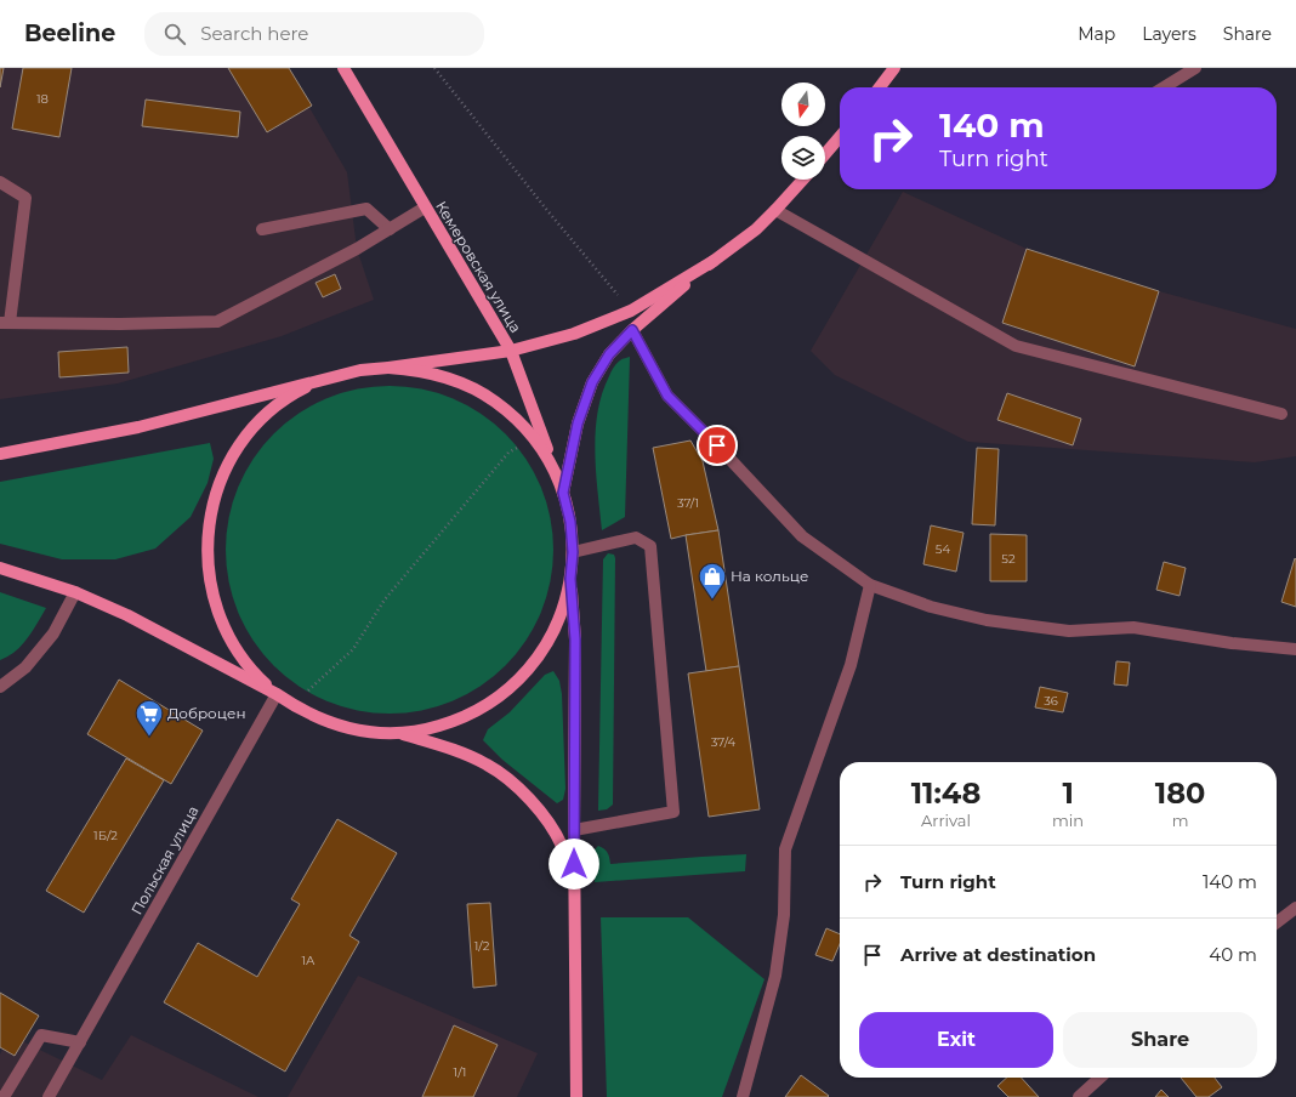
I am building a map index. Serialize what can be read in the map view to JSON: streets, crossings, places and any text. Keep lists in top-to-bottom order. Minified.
{"streets":{"main road":["Кемеровская улица"],"street":["Польская улица"]},"places":{"shop":["На кольце"],"supermarket":["Доброцен"]},"house_numbers":["18","37/1","54","52","36","37/4","1Б/2","1/2","1А","1/1"],"north":"bottom","page":{"header":"Beeline","search":"Search here","nav":["Map","Layers","Share"],"turn":["140 m","Turn right"],"eta":["11:48","Arrival","1","min","180","m"],"list":[{"name":"Turn right","value":"140 m"},{"name":"Arrive at destination","value":"40 m"}],"buttons":["Exit","Share"]}}
